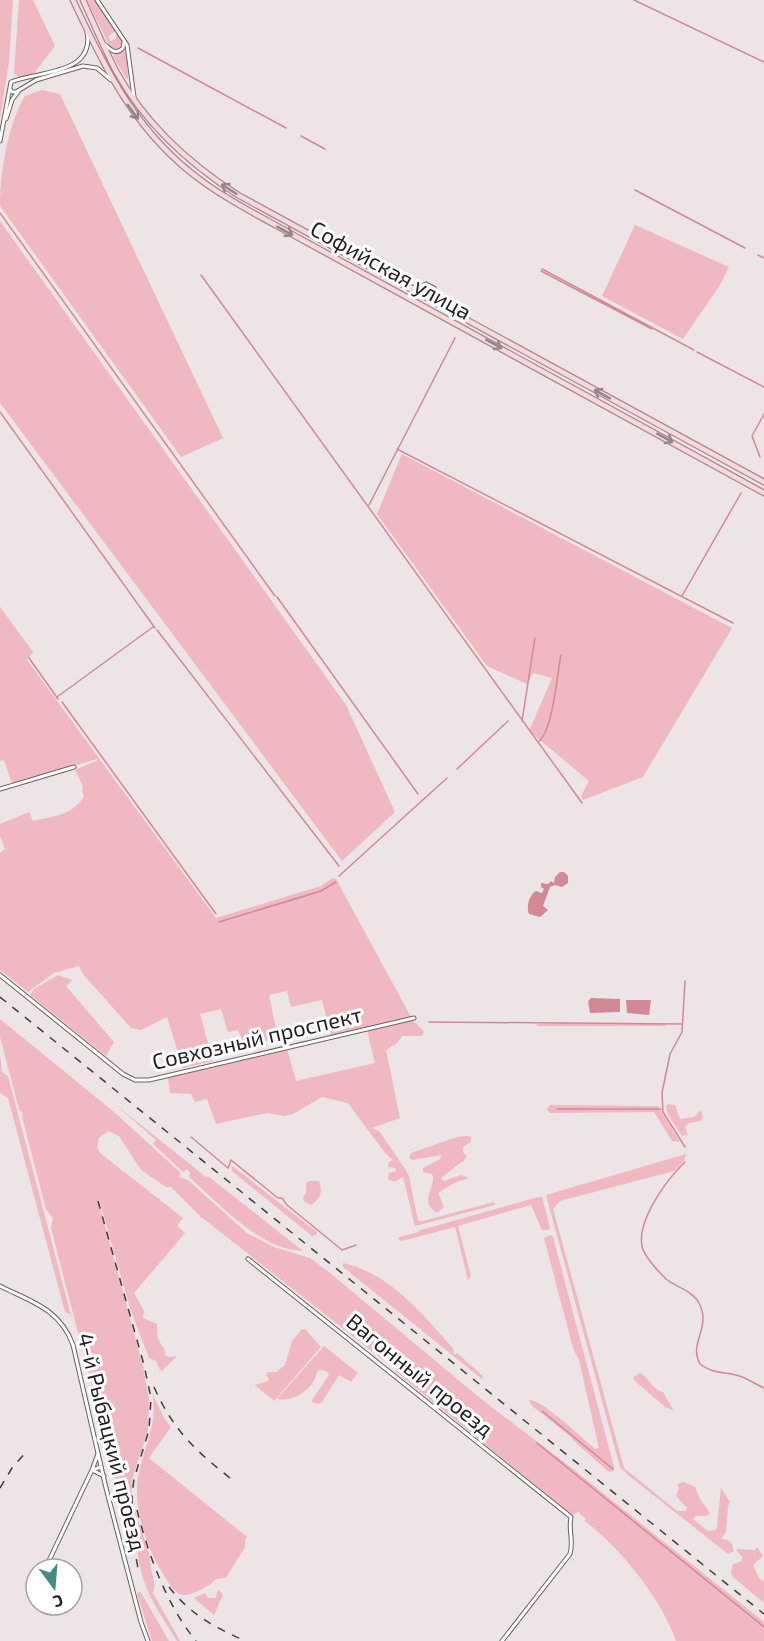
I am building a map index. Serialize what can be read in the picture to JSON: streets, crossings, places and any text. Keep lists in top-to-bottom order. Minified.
{"streets":{"main road":["Софийская улица"],"street":["Совхозный проспект","Вагонный проезд","4-й Рыбацкий проезд"]},"north":"bottom"}
